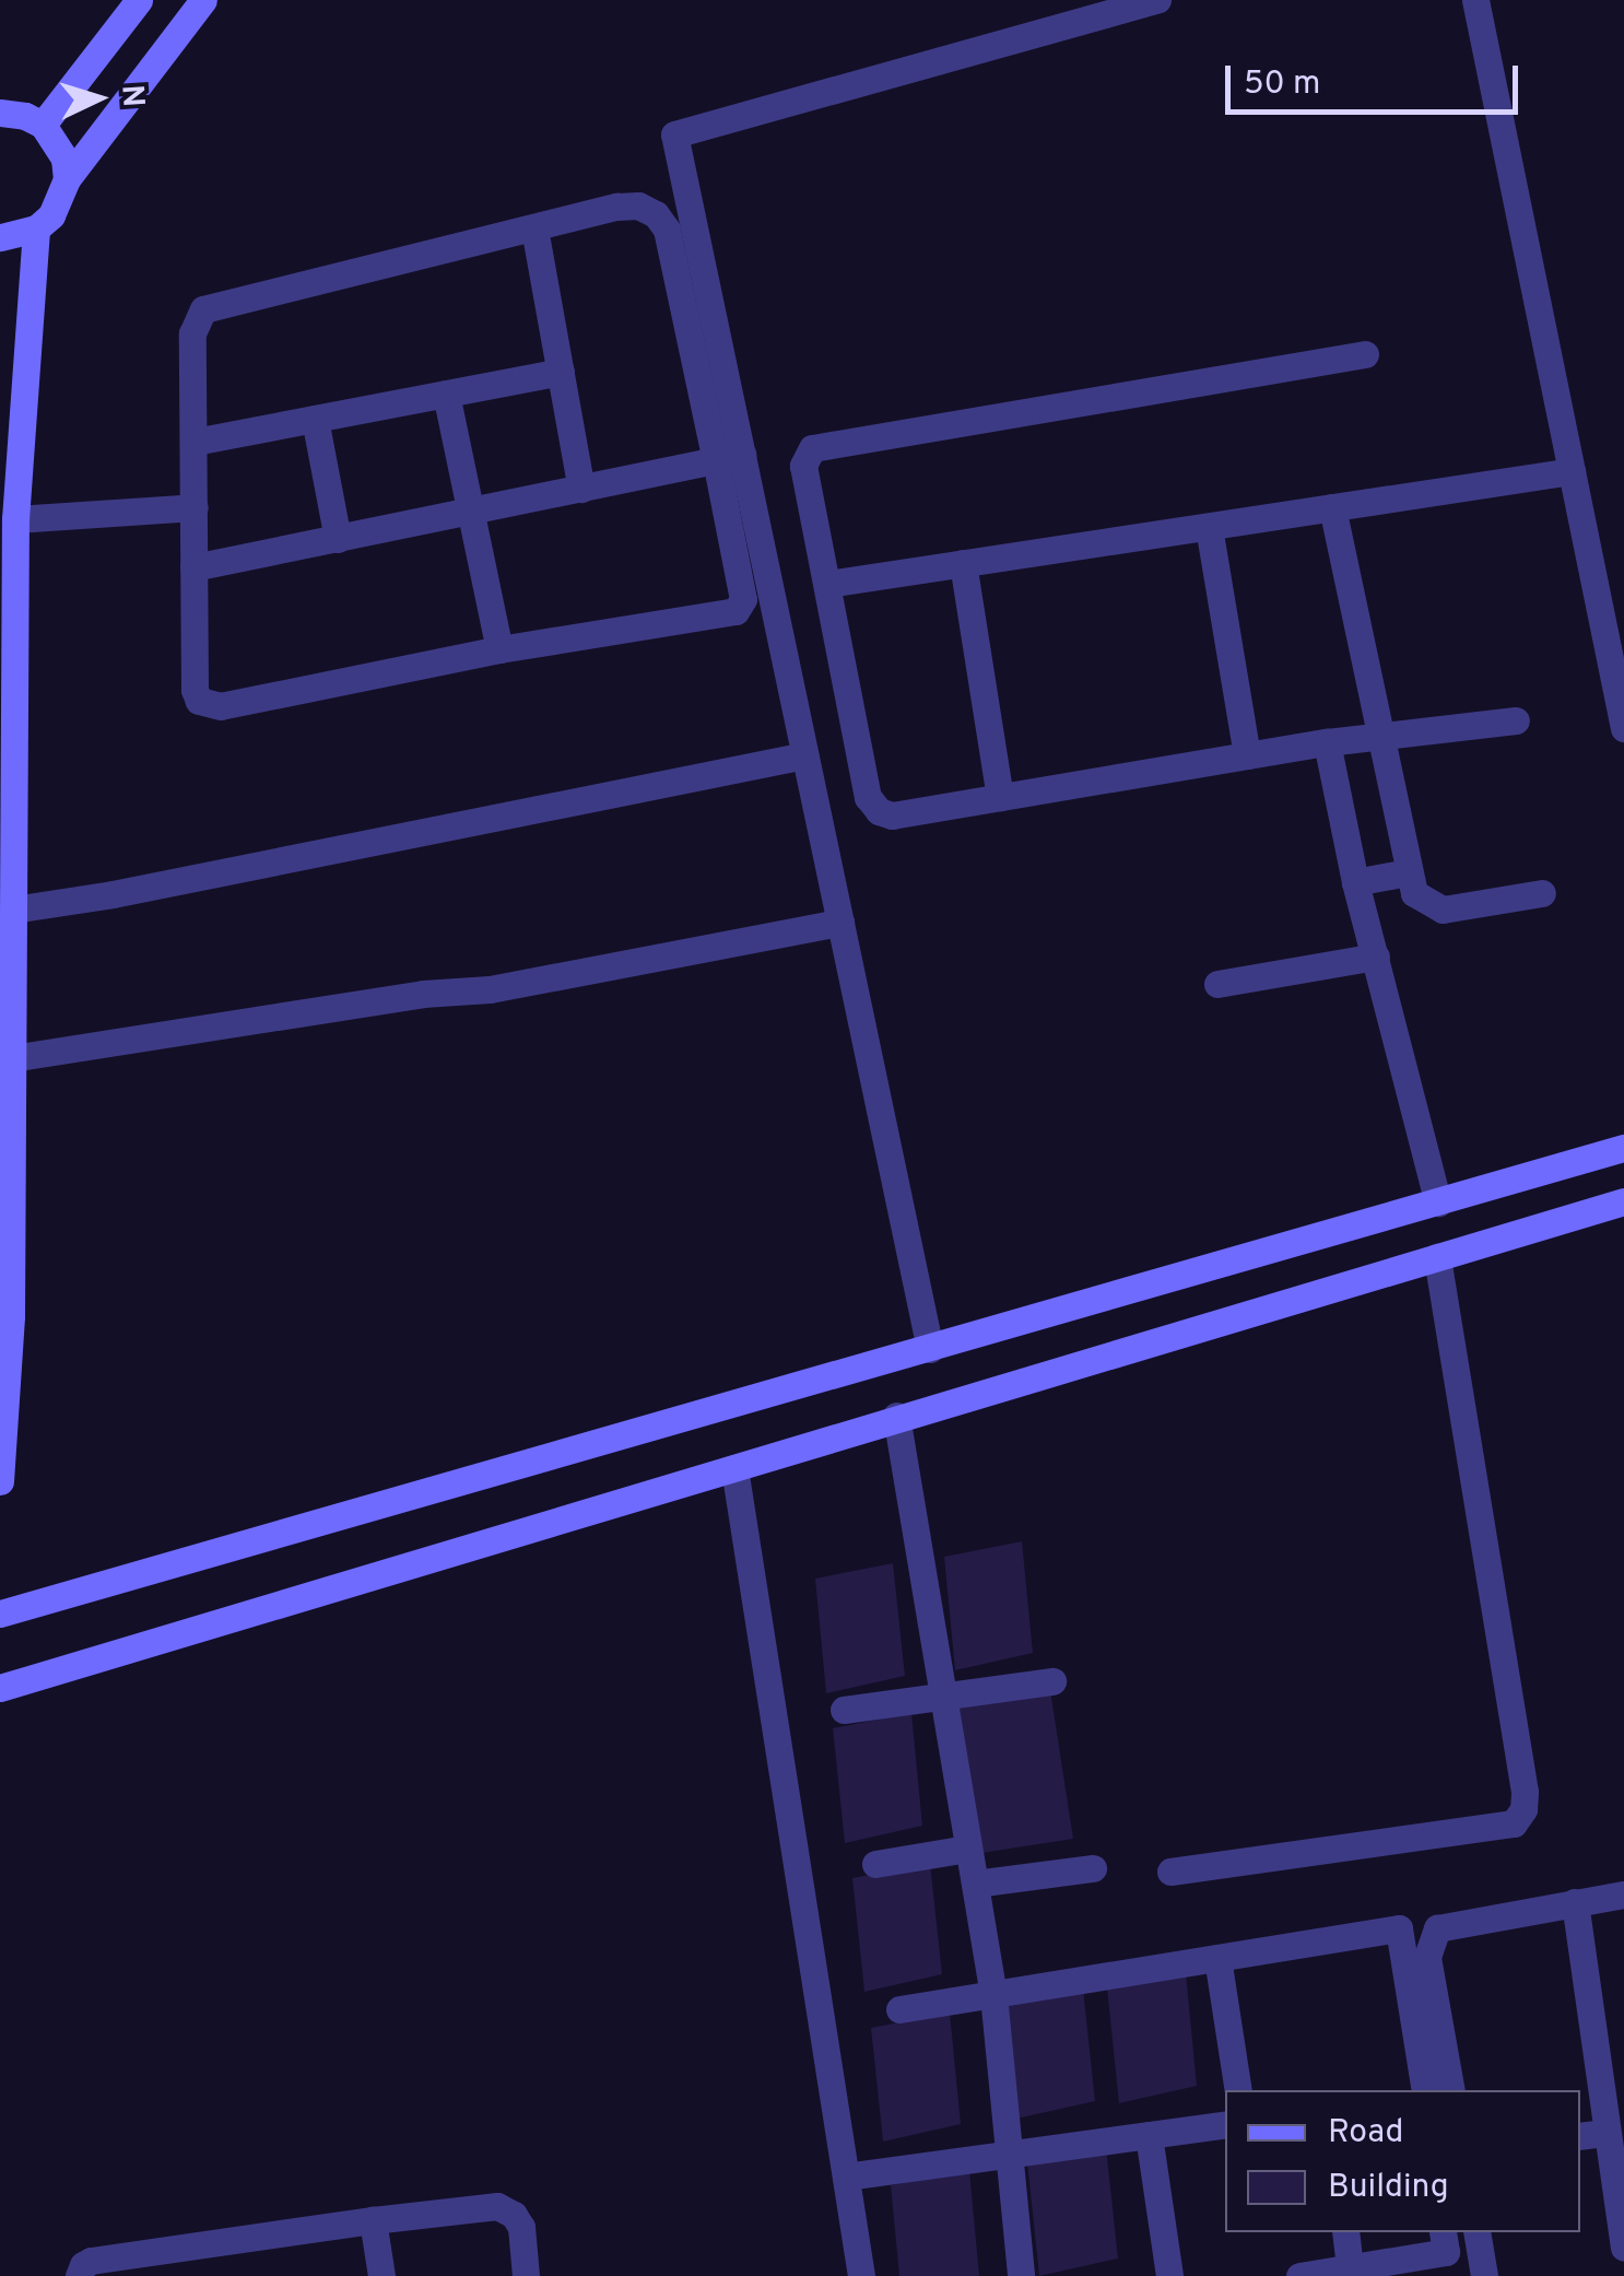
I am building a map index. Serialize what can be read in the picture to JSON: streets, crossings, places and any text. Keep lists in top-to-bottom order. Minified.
{"legend":["Road","Building"],"scale_bar":"50 m","north":"right"}
